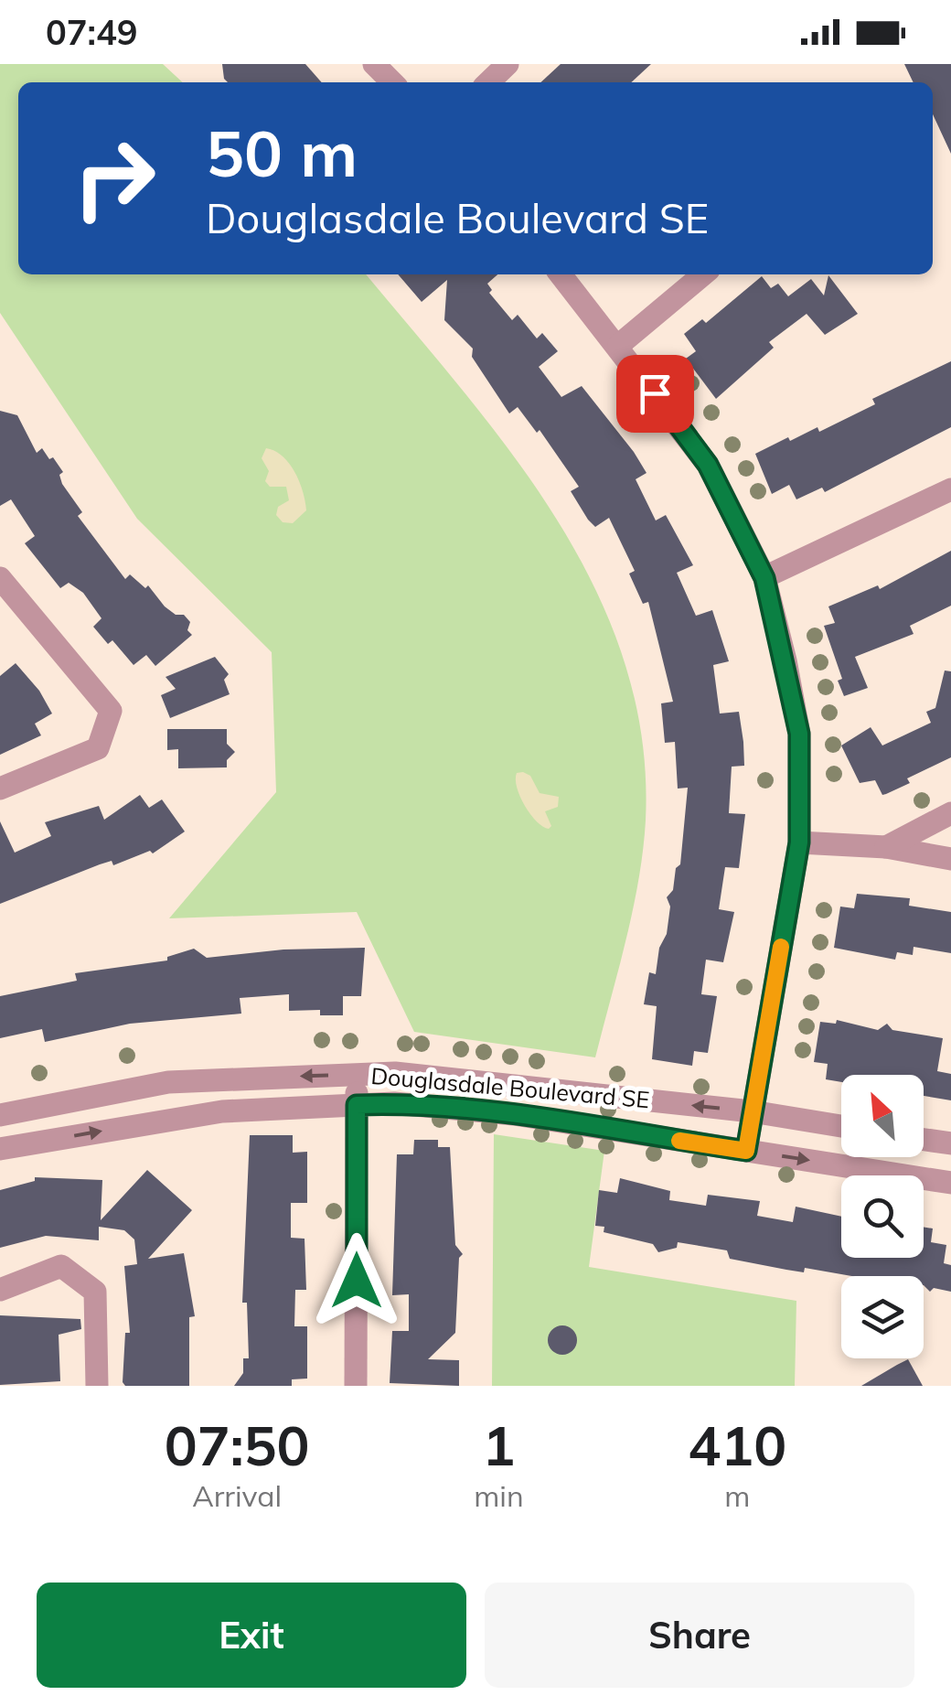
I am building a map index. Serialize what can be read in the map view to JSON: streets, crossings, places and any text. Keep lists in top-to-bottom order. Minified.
{"streets":{"street":["Douglasdale Boulevard SE"]},"north":"top left","page":{"status":"07:49","turn":["50 m","Douglasdale Boulevard SE"],"eta":["07:50","Arrival","1","min","410","m"],"buttons":["Exit","Share"]}}
